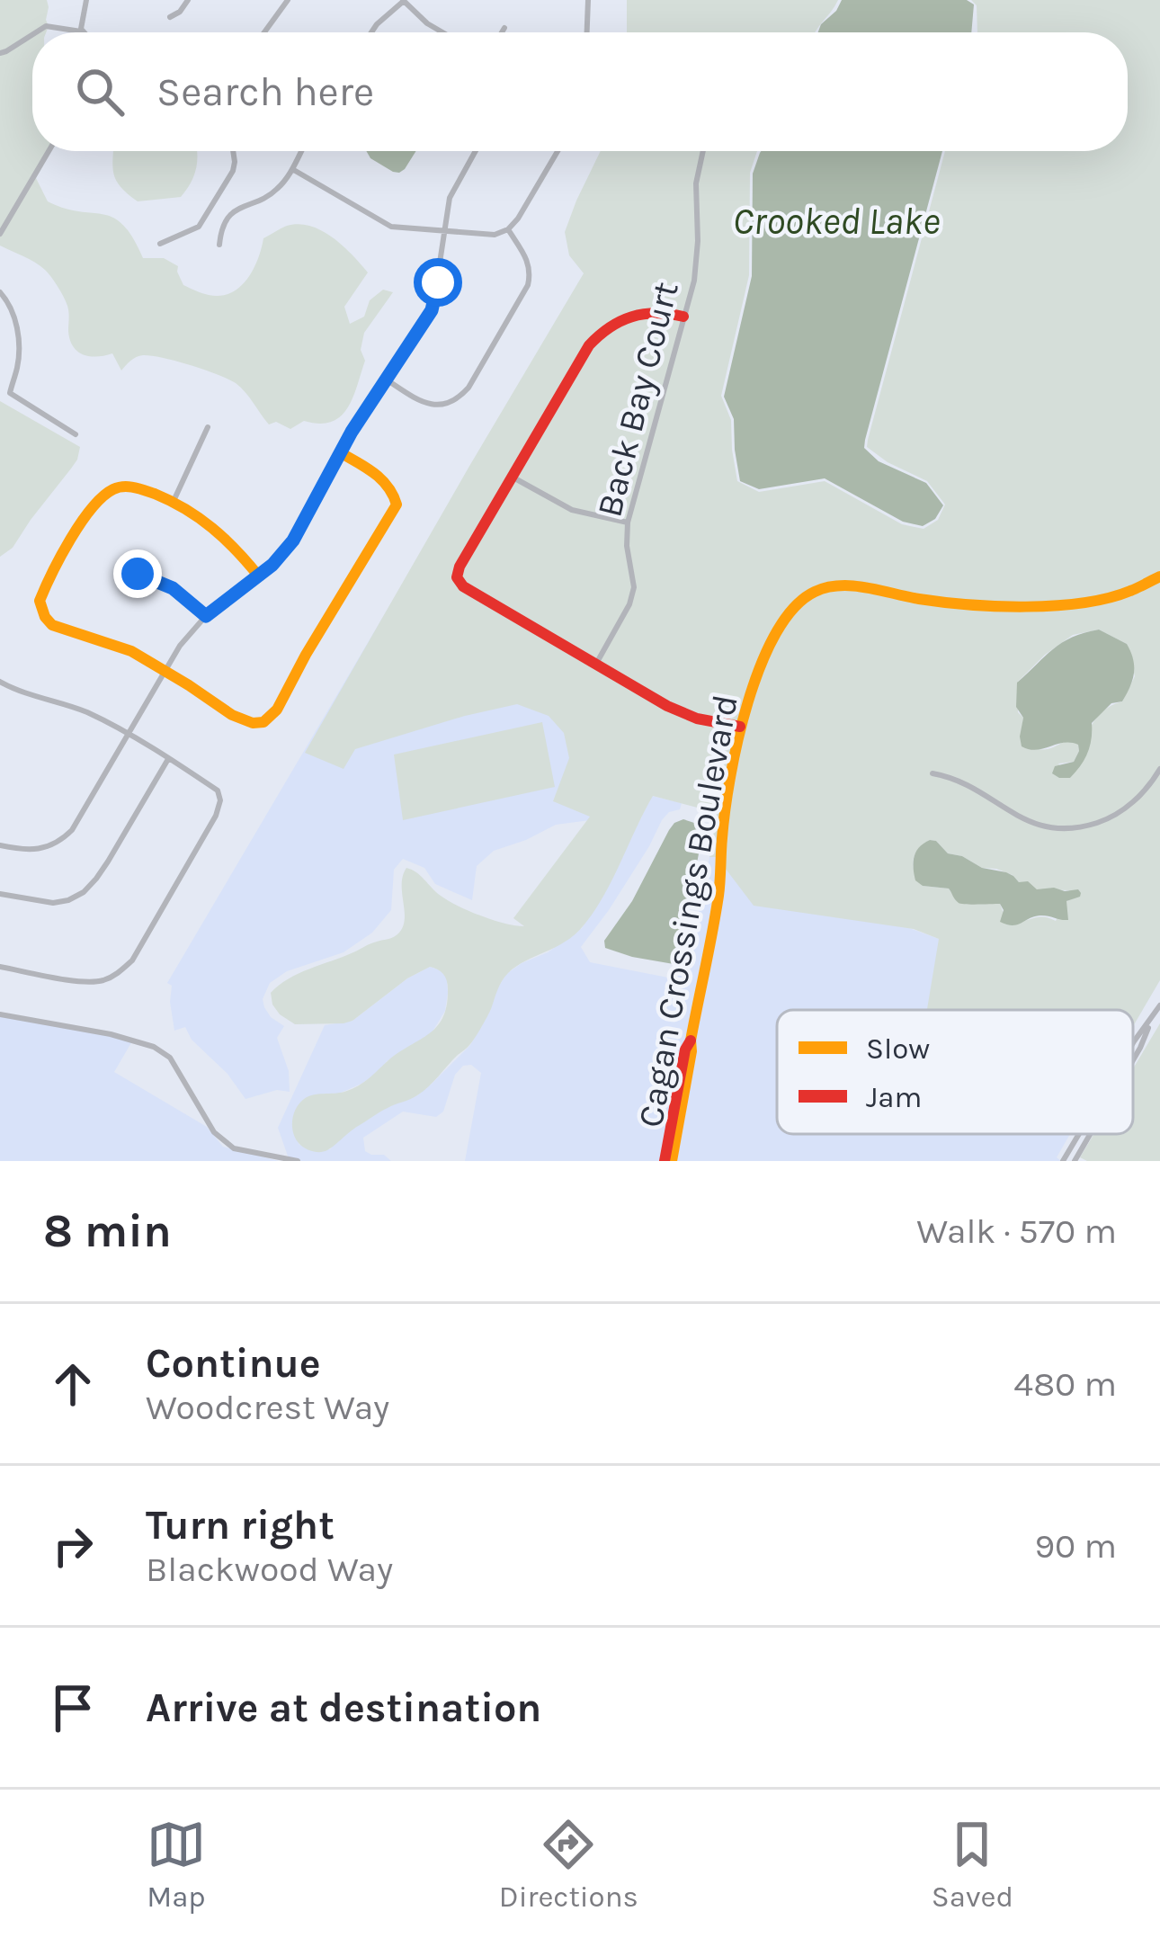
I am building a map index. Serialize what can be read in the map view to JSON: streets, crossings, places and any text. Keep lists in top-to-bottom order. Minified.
{"streets":{"street":["Back Bay Court","Cagan Crossings Boulevard"]},"water":["Crooked Lake"],"legend":["Slow","Jam"],"page":{"search":"Search here","heading":["8 min","Walk · 570 m"],"list":[["Continue","Woodcrest Way","480 m"],["Turn right","Blackwood Way","90 m"],"Arrive at destination"],"nav":["Map","Directions","Saved"]}}
